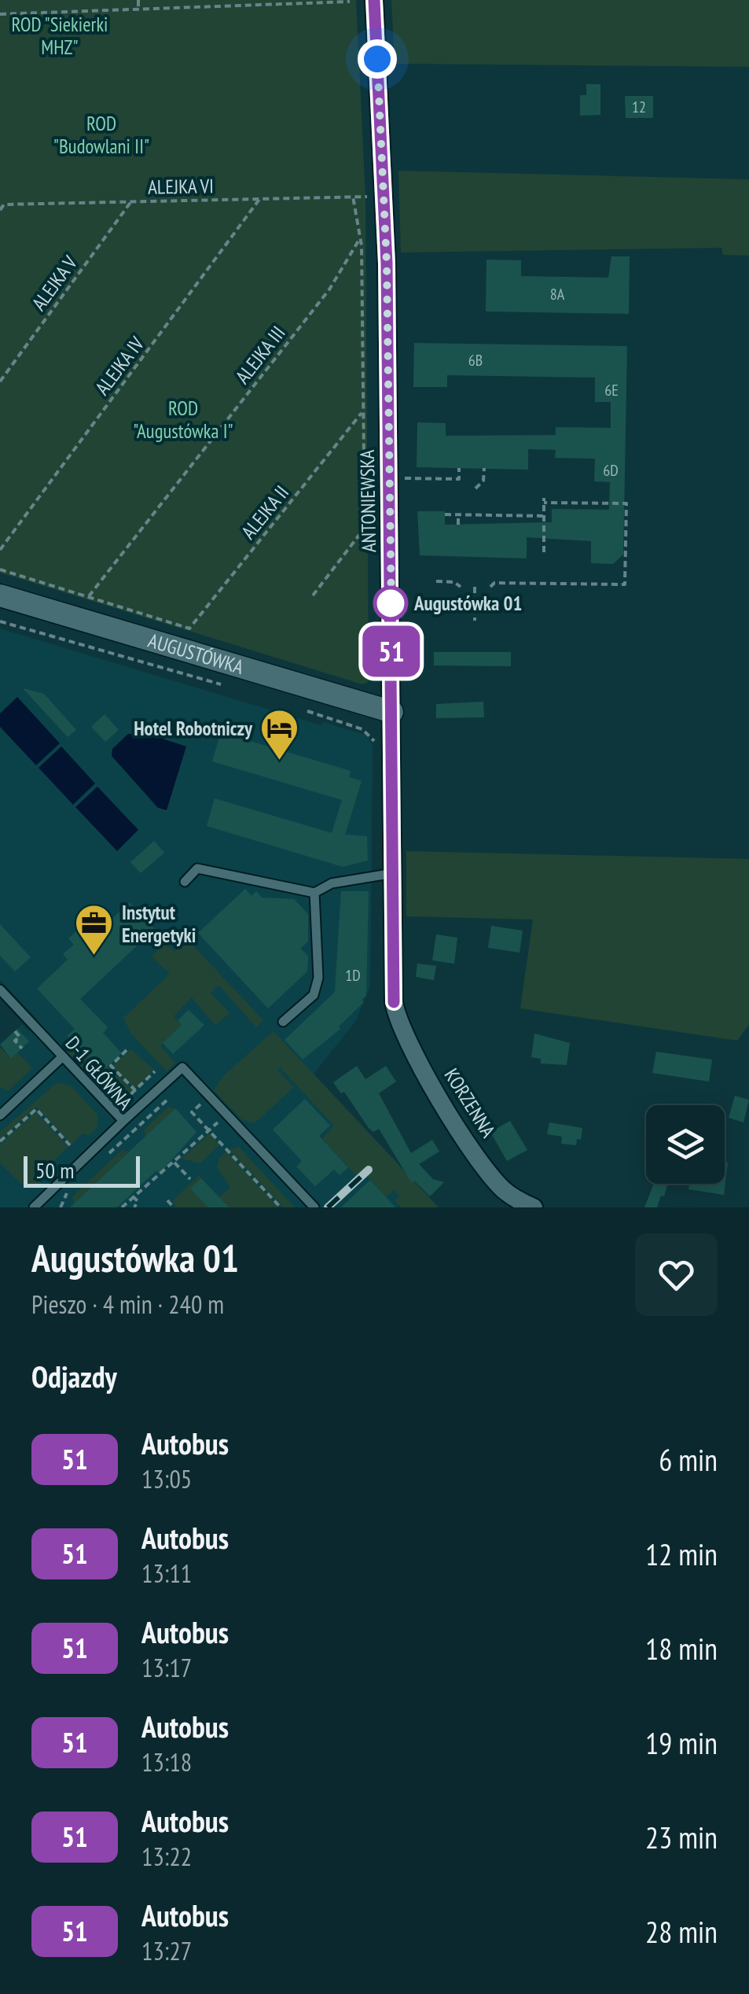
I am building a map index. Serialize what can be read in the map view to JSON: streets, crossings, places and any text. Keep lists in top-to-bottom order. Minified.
{"streets":{"street":["ANTONIEWSKA","AUGUSTÓWKA","KORZENNA"],"lane":["D-1 GŁÓWNA"],"path":["ALEJKA VI","ALEJKA V","ALEJKA III","ALEJKA IV","ALEJKA II"]},"crossings":[["ALEJKA VI","ALEJKA V"],["ALEJKA VI","ALEJKA IV"],["ALEJKA III","ALEJKA II"],["ANTONIEWSKA","AUGUSTÓWKA"],["ANTONIEWSKA","KORZENNA"]],"parks":["ROD \"Siekierki MHZ\"","ROD \"Budowlani II\"","ROD \"Augustówka I\""],"places":{"other":["Augustówka 01"],"hotel":["Hotel Robotniczy"],"office":["Instytut Energetyki"]},"lines":["bus line 51"],"house_numbers":["12","8A","6B","6E","6D","1D"],"scale_bar":"50 m","page":{"on_map":"51","scale":"50 m","heading":[["Augustówka 01","Pieszo · 4 min · 240 m"],"Odjazdy"],"list":[{"mark":"51","name":"Autobus","note":"13:05","value":"6 min"},{"mark":"51","name":"Autobus","note":"13:11","value":"12 min"},{"mark":"51","name":"Autobus","note":"13:17","value":"18 min"},{"mark":"51","name":"Autobus","note":"13:18","value":"19 min"},{"mark":"51","name":"Autobus","note":"13:22","value":"23 min"},{"mark":"51","name":"Autobus","note":"13:27","value":"28 min"}]}}
